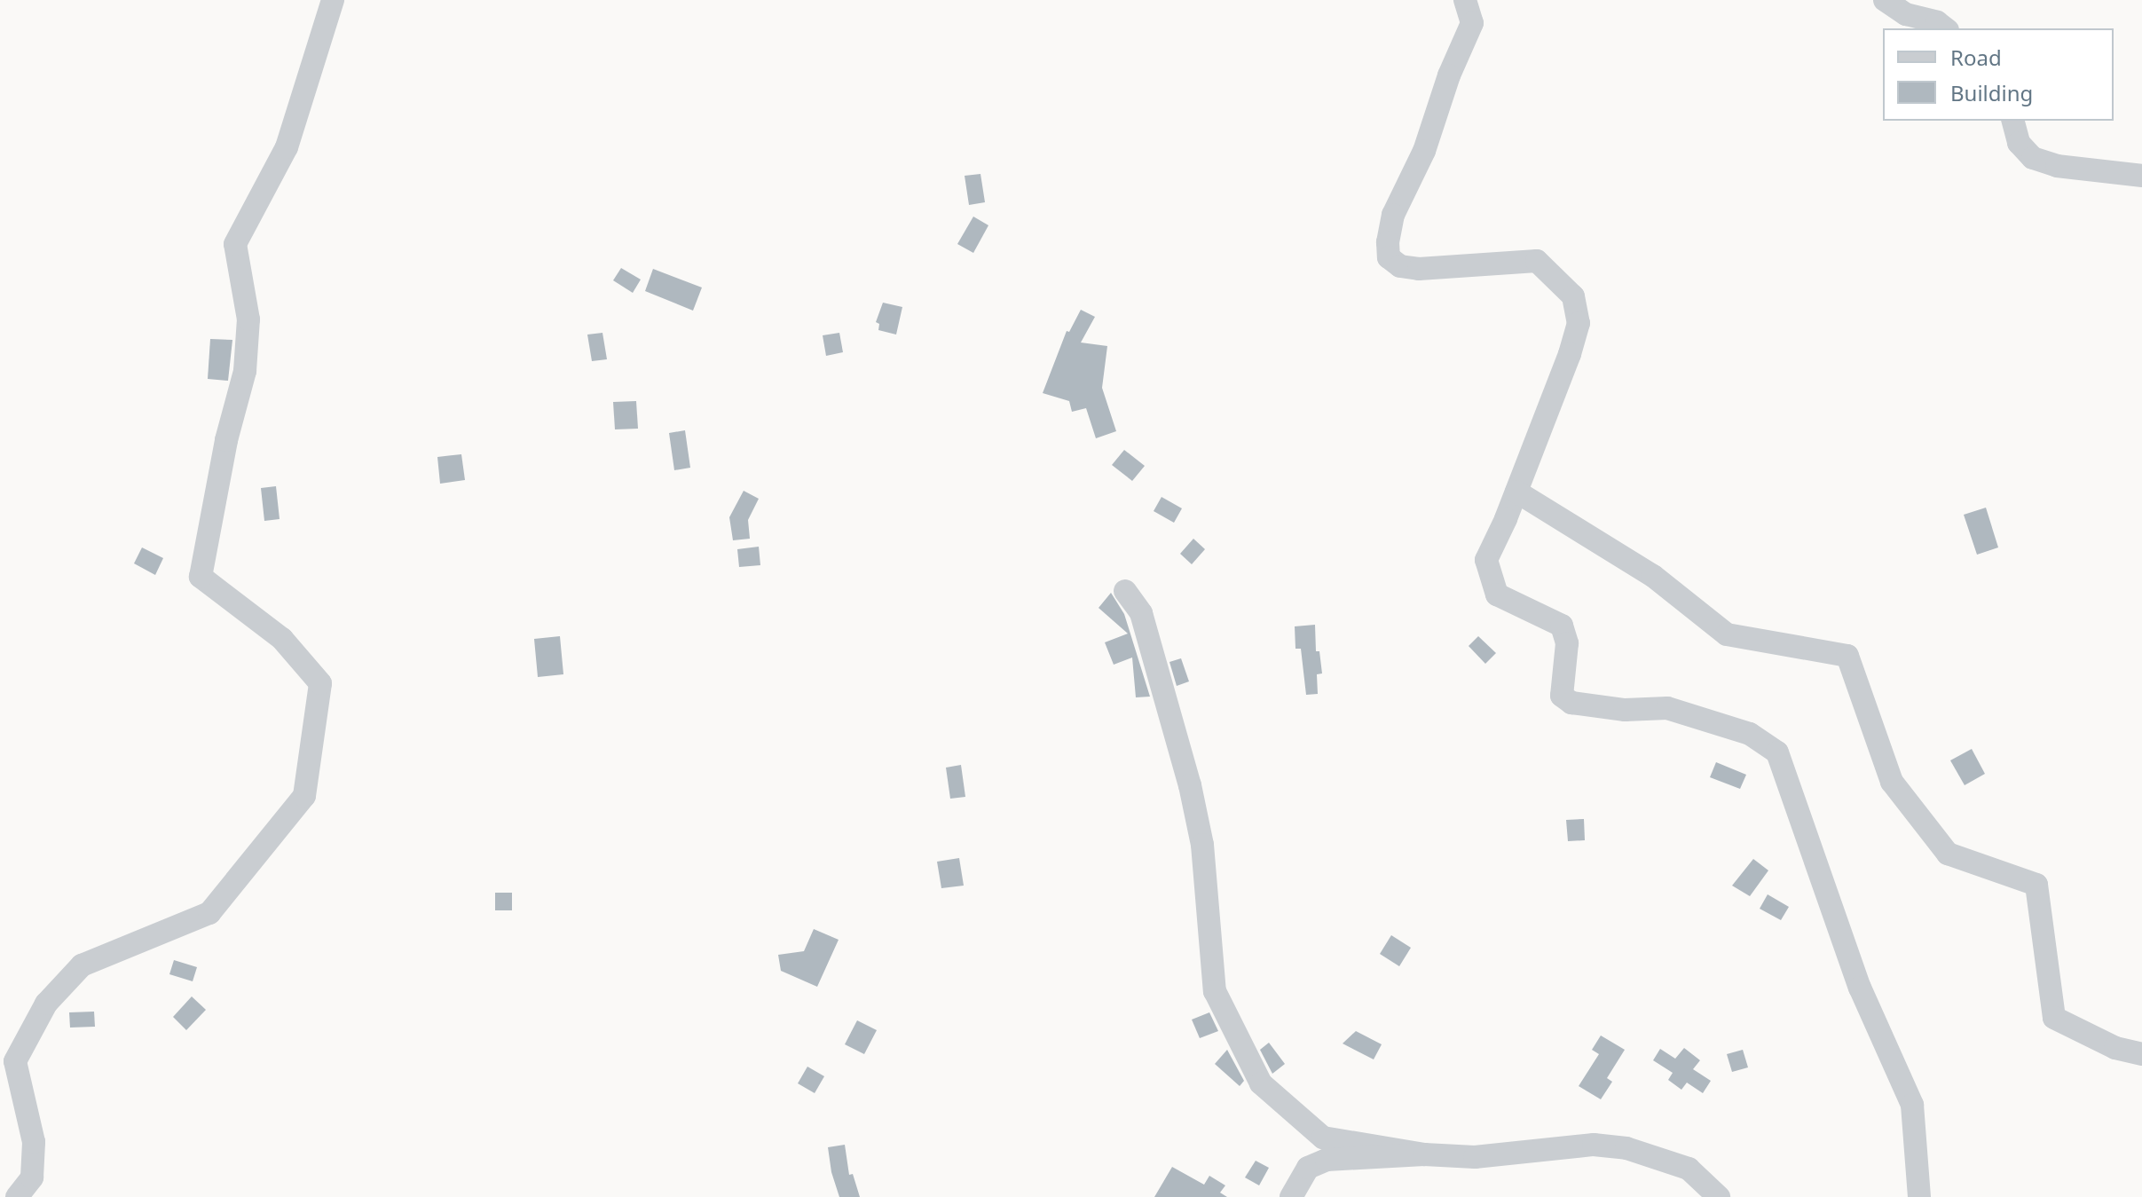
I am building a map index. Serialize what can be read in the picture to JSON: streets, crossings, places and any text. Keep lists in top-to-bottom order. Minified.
{"legend":["Road","Building"]}
